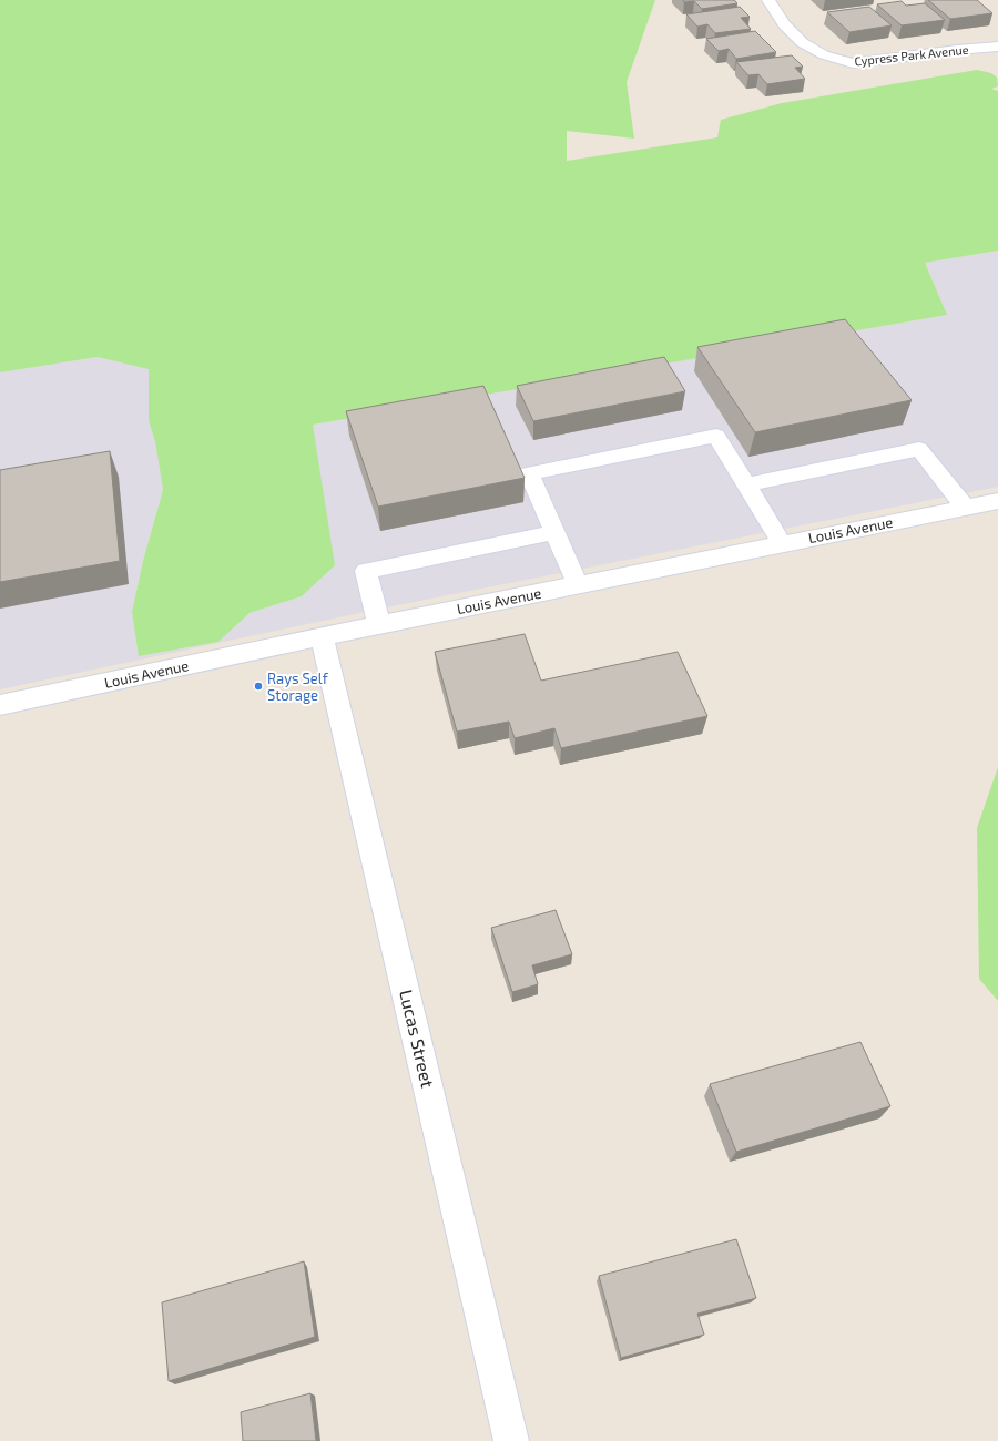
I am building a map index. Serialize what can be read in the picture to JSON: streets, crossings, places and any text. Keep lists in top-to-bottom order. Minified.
{"streets":{"street":["Cypress Park Avenue","Louis Avenue","Lucas Street"]},"crossings":[["Louis Avenue","Lucas Street"]],"places":["Rays Self Storage"]}
